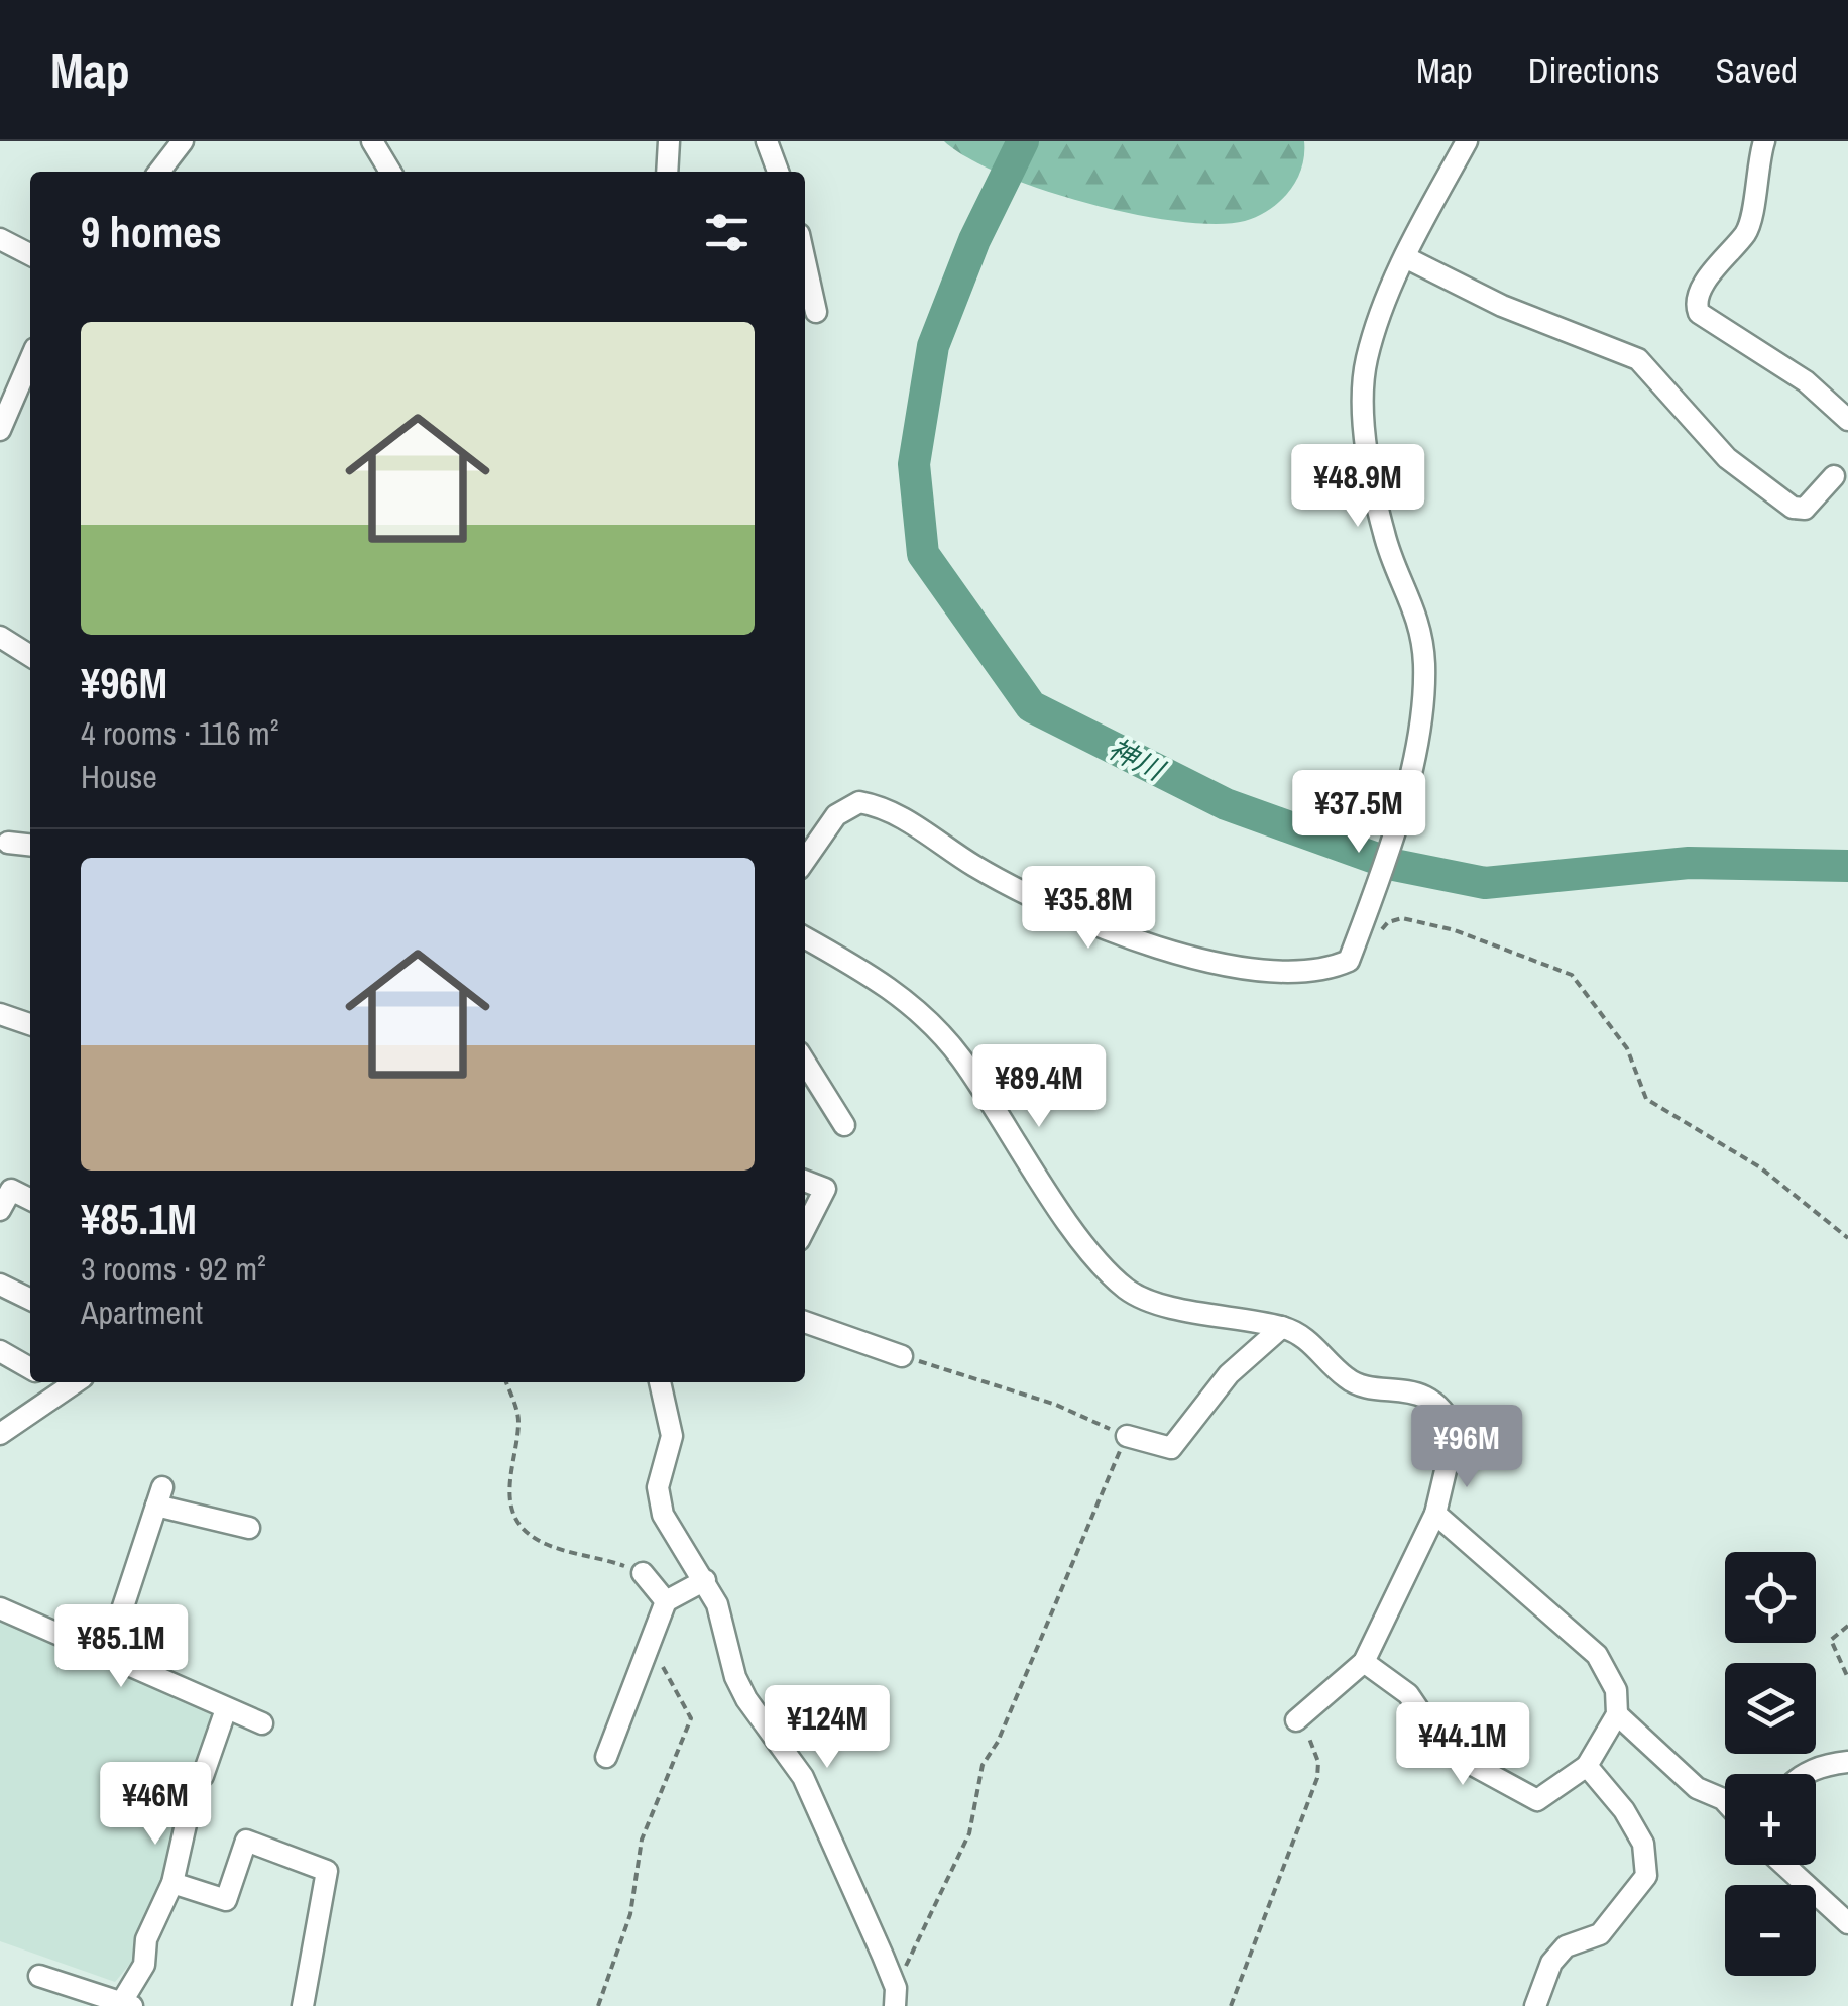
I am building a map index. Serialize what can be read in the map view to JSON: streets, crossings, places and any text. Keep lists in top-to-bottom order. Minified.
{"water":["神川"],"page":{"header":"Map","nav":["Map","Directions","Saved"],"heading":"9 homes","list":[{"name":"¥96M","note":"4 rooms · 116 m² · House"},{"name":"¥85.1M","note":"3 rooms · 92 m² · Apartment"}],"price":["¥48.9M","¥37.5M","¥35.8M","¥89.4M","¥96M","¥85.1M","¥124M","¥44.1M","¥46M"],"map_buttons":["+","−"]}}
